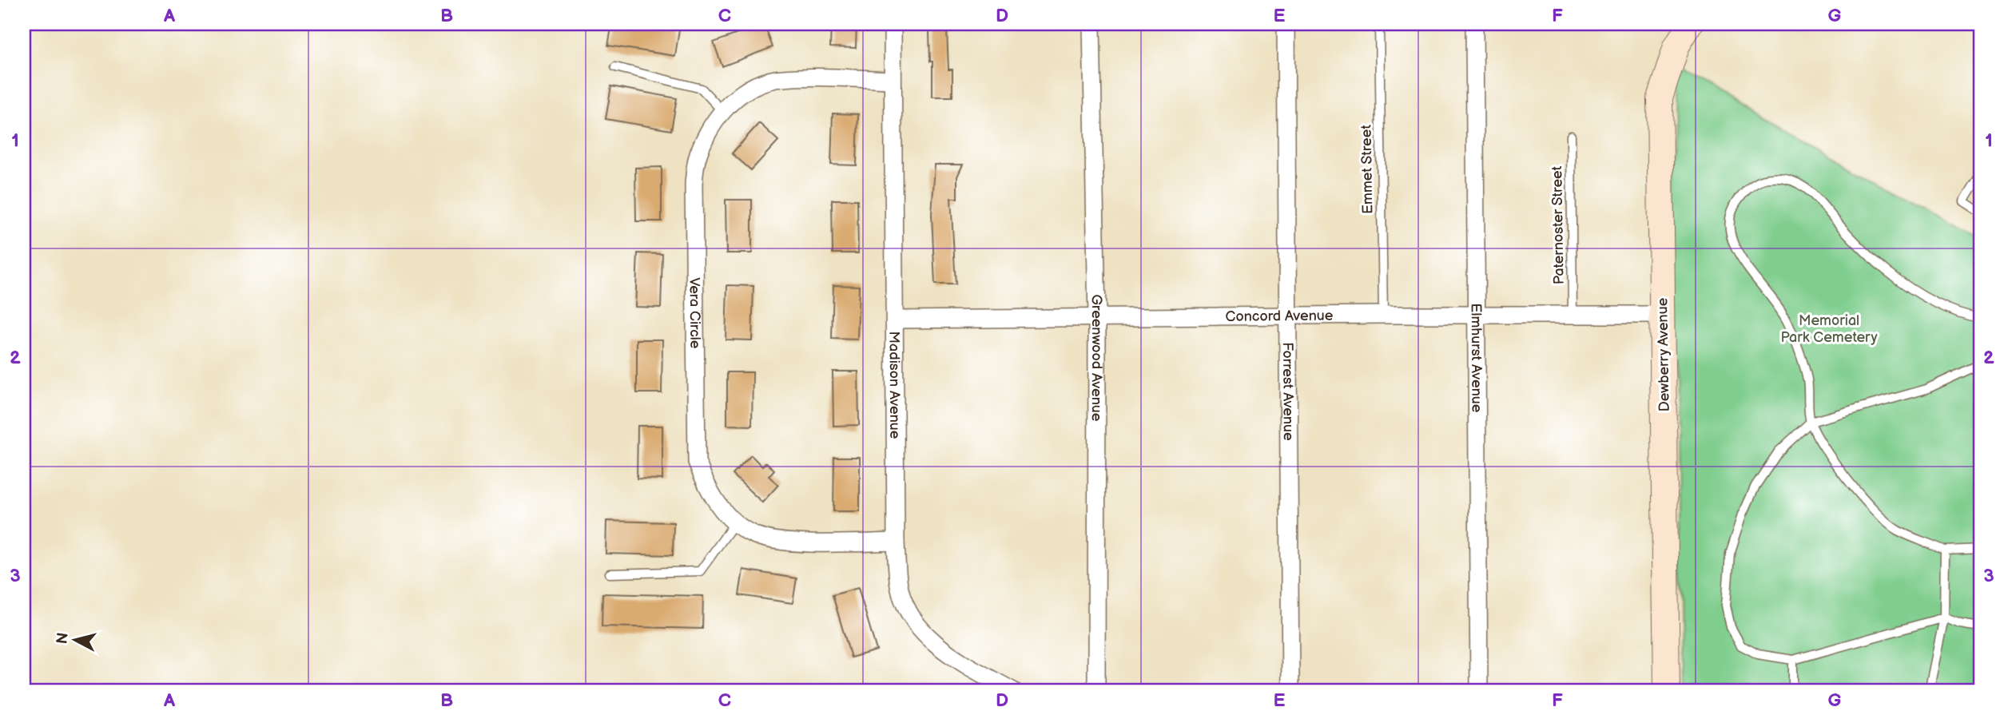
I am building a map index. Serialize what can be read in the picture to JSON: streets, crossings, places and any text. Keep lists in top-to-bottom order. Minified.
{"streets":{"street":["Vera Circle","Concord Avenue","Dewberry Avenue","Greenwood Avenue","Elmhurst Avenue","Madison Avenue","Forrest Avenue"],"lane":["Emmet Street","Paternoster Street"]},"crossings":[["Emmet Street","Concord Avenue"],["Paternoster Street","Concord Avenue"],["Vera Circle","Madison Avenue"],["Concord Avenue","Dewberry Avenue"],["Concord Avenue","Greenwood Avenue"],["Concord Avenue","Elmhurst Avenue"],["Concord Avenue","Madison Avenue"],["Concord Avenue","Forrest Avenue"]],"parks":["Memorial Park Cemetery"],"north":"left","grid":{"columns":["A","B","C","D","E","F","G"],"rows":["1","2","3"]}}
